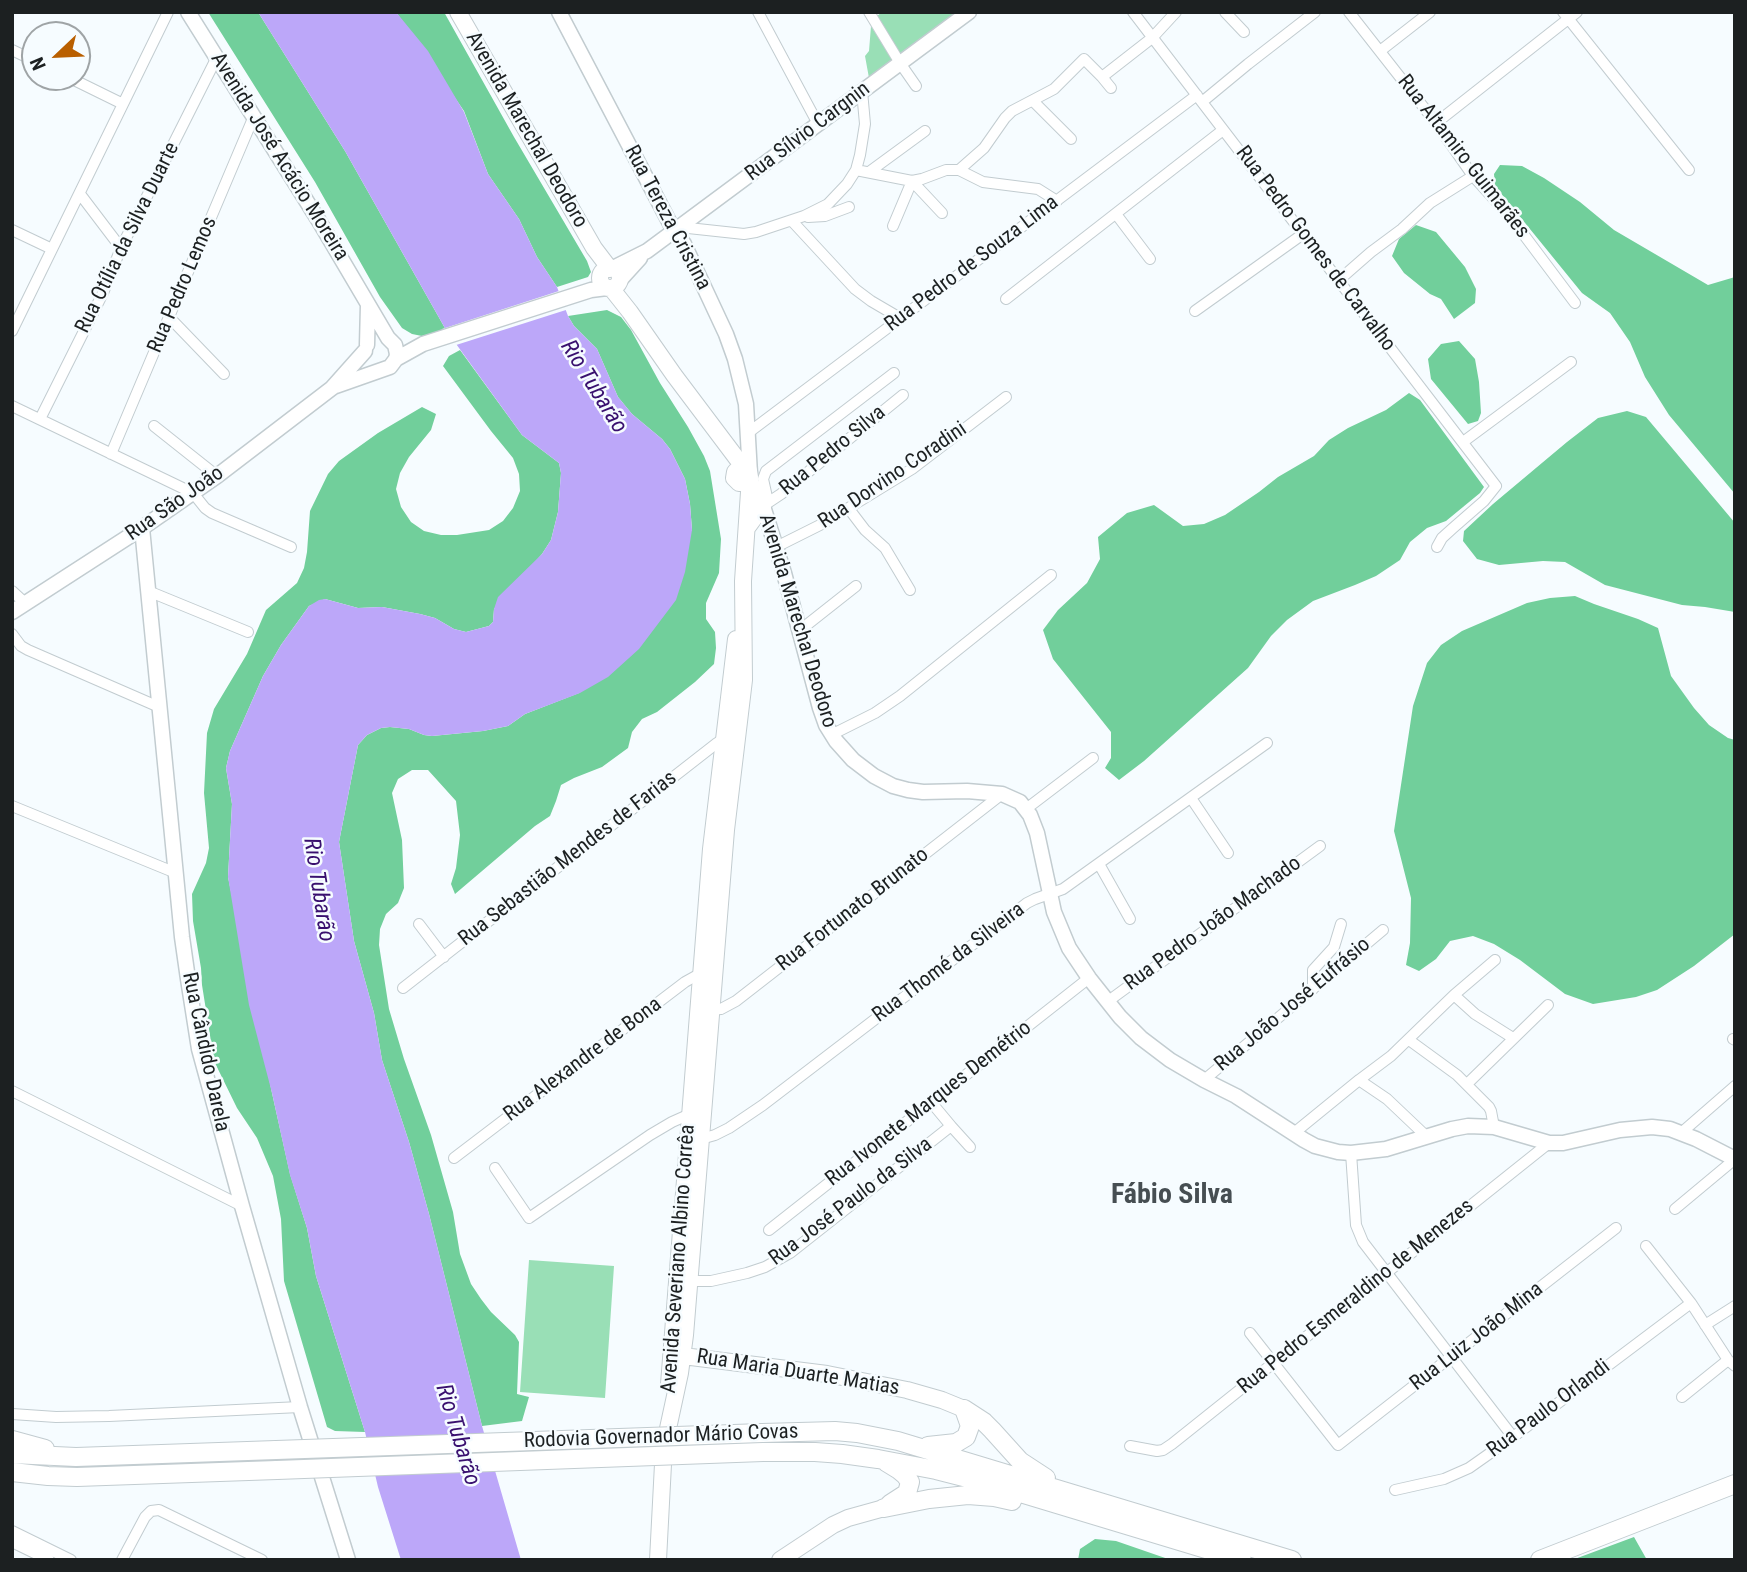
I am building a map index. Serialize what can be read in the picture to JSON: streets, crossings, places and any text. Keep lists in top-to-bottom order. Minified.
{"streets":{"highway":["Rodovia Governador Mário Covas"],"main road":["Avenida Marechal Deodoro","Avenida Severiano Albino Corrêa","Rua Maria Duarte Matias"],"street":["Rua Sílvio Cargnin","Avenida José Acácio Moreira","Rua Altamiro Guimarães","Rua Tereza Cristina","Rua Otília da Silva Duarte","Rua Pedro Gomes de Carvalho","Rua Pedro de Souza Lima","Rua Pedro Lemos","Rua Pedro Silva","Rua Dorvino Coradini","Rua São João","Rua Sebastião Mendes de Farias","Rua Fortunato Brunato","Rua Pedro João Machado","Rua Thomé da Silveira","Rua João José Eufrásio","Rua Cândido Darela","Rua Alexandre de Bona","Rua Ivonete Marques Demétrio","Rua José Paulo da Silva","Rua Pedro Esmeraldino de Menezes","Rua Luiz João Mina","Rua Paulo Orlandi"]},"crossings":[["Avenida Marechal Deodoro","Rua Sílvio Cargnin"],["Avenida Marechal Deodoro","Rua Tereza Cristina"],["Avenida Marechal Deodoro","Rua Pedro Silva"],["Avenida Marechal Deodoro","Rua Dorvino Coradini"],["Avenida Marechal Deodoro","Rua Fortunato Brunato"],["Avenida Marechal Deodoro","Avenida Severiano Albino Corrêa"],["Rua Sílvio Cargnin","Rua Tereza Cristina"],["Avenida José Acácio Moreira","Rua Otília da Silva Duarte"],["Avenida José Acácio Moreira","Rua Pedro Lemos"],["Avenida José Acácio Moreira","Rua São João"],["Rua Tereza Cristina","Rua Pedro de Souza Lima"],["Rua Tereza Cristina","Avenida Severiano Albino Corrêa"],["Rua Pedro Gomes de Carvalho","Rua Pedro de Souza Lima"],["Rua São João","Rua Cândido Darela"],["Rua Sebastião Mendes de Farias","Avenida Severiano Albino Corrêa"],["Rua Fortunato Brunato","Avenida Severiano Albino Corrêa"],["Rua Thomé da Silveira","Avenida Severiano Albino Corrêa"],["Rua Alexandre de Bona","Avenida Severiano Albino Corrêa"],["Rua Ivonete Marques Demétrio","Rua José Paulo da Silva"],["Rua José Paulo da Silva","Avenida Severiano Albino Corrêa"],["Avenida Severiano Albino Corrêa","Rua Maria Duarte Matias"],["Rua Pedro Esmeraldino de Menezes","Rua Luiz João Mina"]],"districts":["Fábio Silva"],"water":["Rio Tubarão"],"north":"bottom left"}
